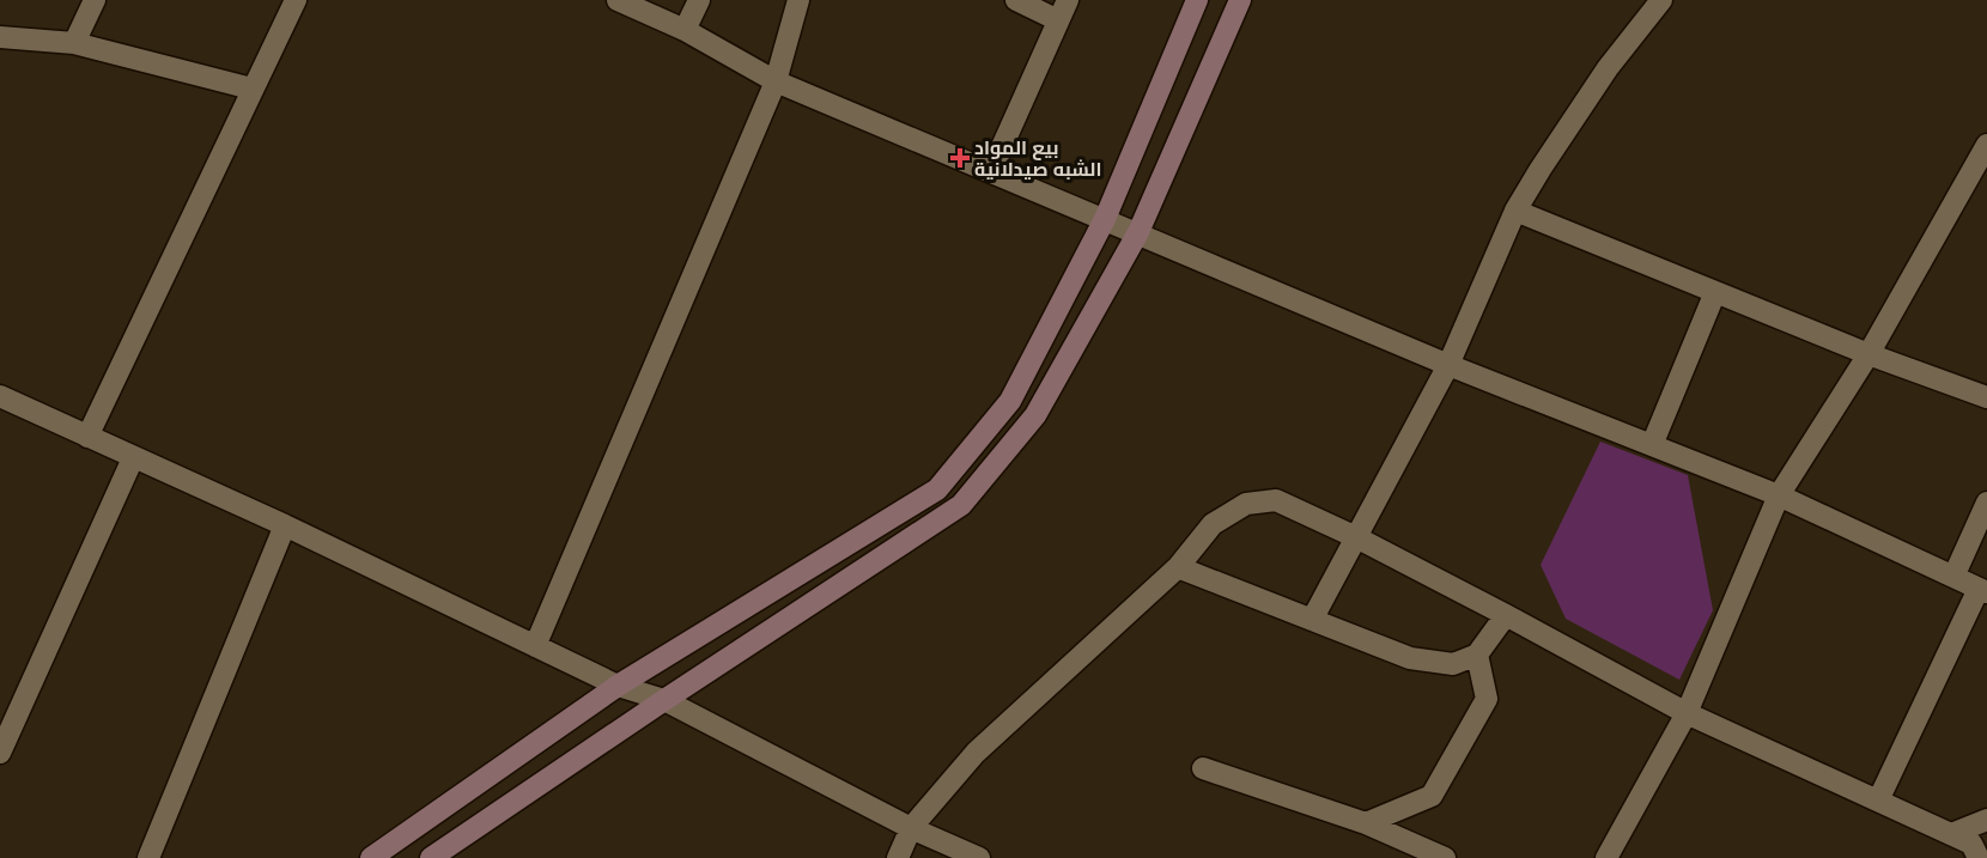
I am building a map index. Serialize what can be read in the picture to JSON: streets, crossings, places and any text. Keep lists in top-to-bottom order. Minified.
{"places":{"health":["بيع المواد الشبه صيدلانية"]}}
